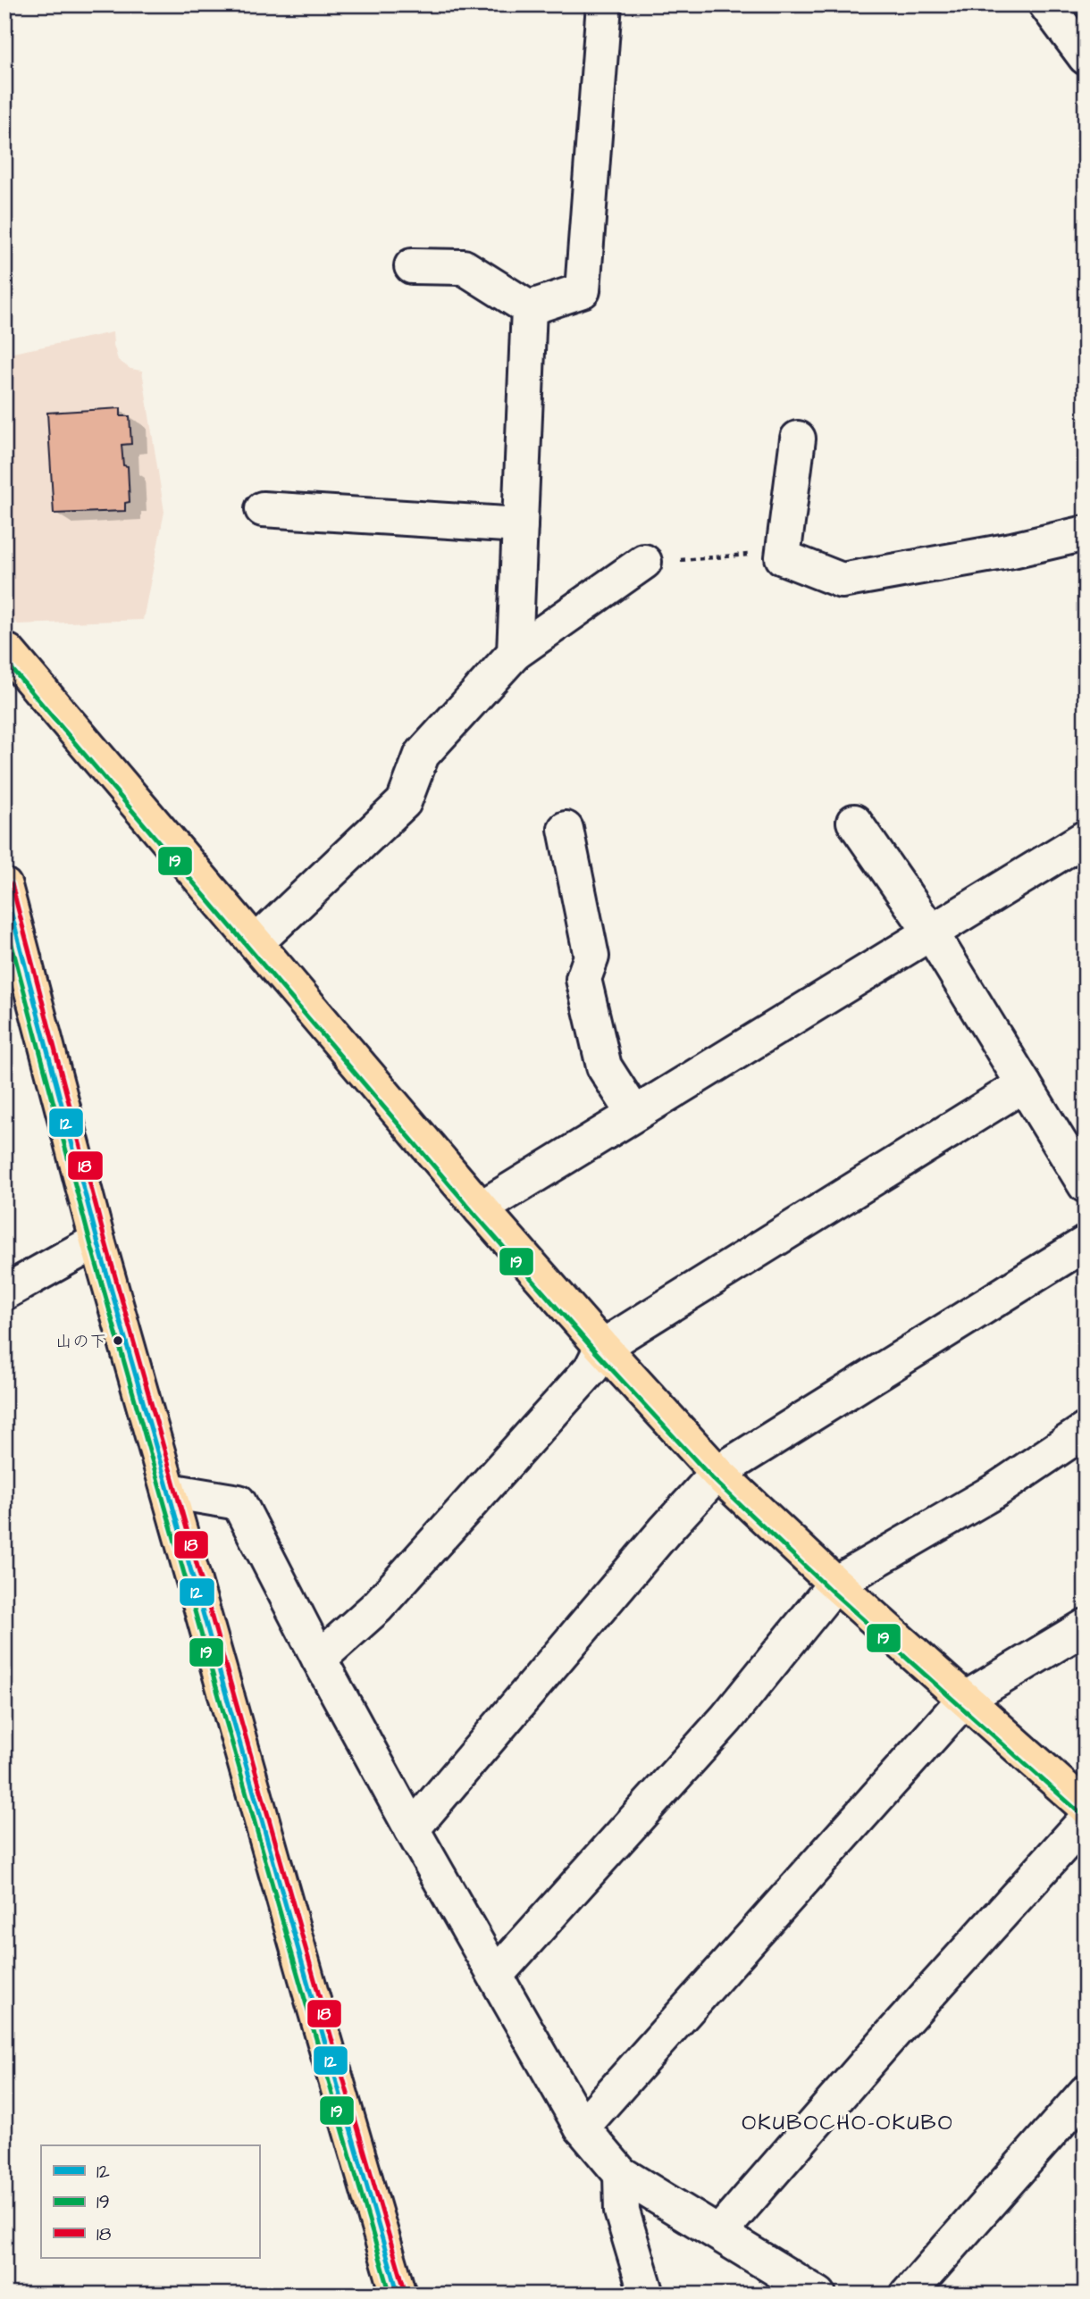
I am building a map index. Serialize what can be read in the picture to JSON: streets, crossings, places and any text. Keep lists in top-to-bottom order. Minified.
{"districts":["OKUBOCHO-OKUBO"],"places":["山の下"],"lines":["transit line 19","transit line 18","transit line 12"],"legend":["12","19","18"]}
